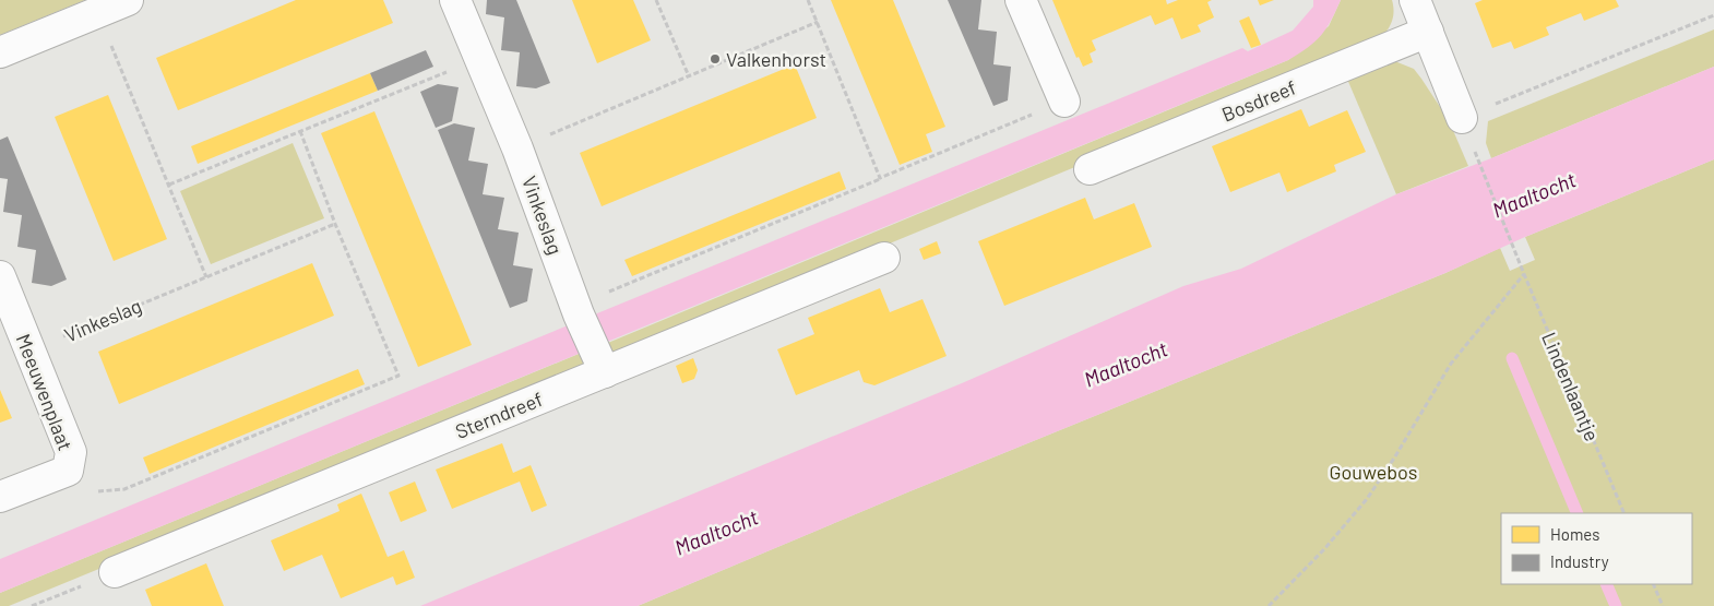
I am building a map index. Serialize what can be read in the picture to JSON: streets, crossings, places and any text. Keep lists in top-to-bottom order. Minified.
{"streets":{"street":["Bosdreef","Vinkeslag","Meeuwenplaat","Sterndreef"],"path":["Lindenlaantje"]},"crossings":[["Vinkeslag","Meeuwenplaat"],["Vinkeslag","Sterndreef"]],"water":["Maaltocht"],"parks":["Gouwebos"],"places":["Valkenhorst"],"legend":["Homes","Industry"]}
